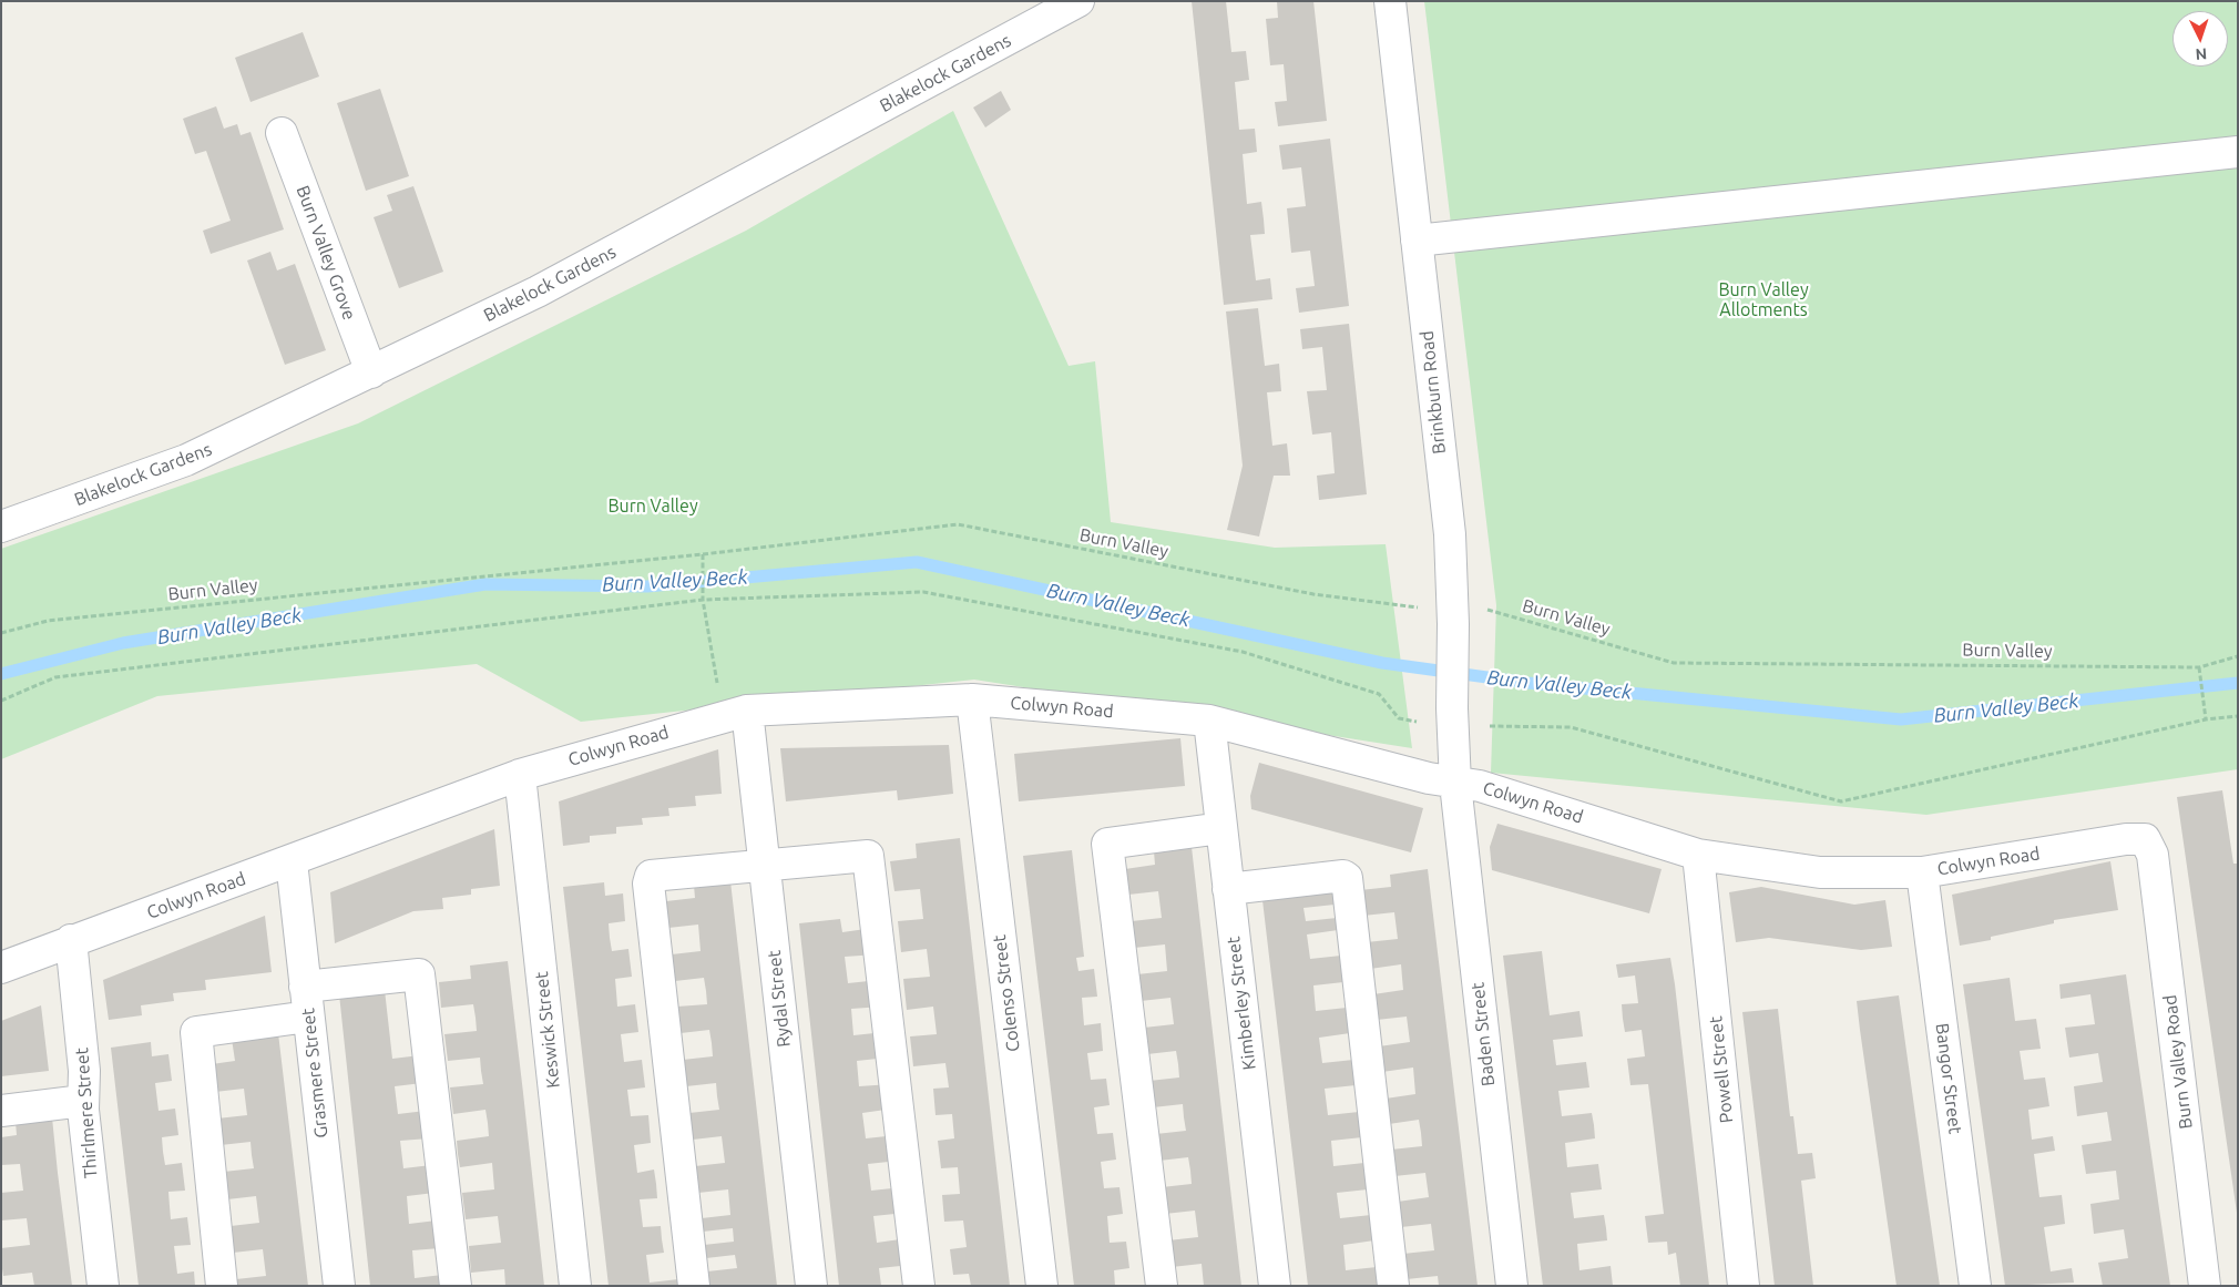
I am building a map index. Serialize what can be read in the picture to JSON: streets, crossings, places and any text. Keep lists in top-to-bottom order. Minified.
{"streets":{"street":["Blakelock Gardens","Burn Valley Grove","Brinkburn Road","Colwyn Road","Colenso Street","Rydal Street","Kimberley Street","Keswick Street","Baden Street","Burn Valley Road","Powell Street","Grasmere Street","Bangor Street","Thirlmere Street"],"path":["Burn Valley"]},"crossings":[["Blakelock Gardens","Burn Valley Grove"],["Brinkburn Road","Burn Valley"],["Brinkburn Road","Colwyn Road"],["Brinkburn Road","Baden Street"],["Colwyn Road","Colenso Street"],["Colwyn Road","Rydal Street"],["Colwyn Road","Kimberley Street"],["Colwyn Road","Keswick Street"],["Colwyn Road","Baden Street"],["Colwyn Road","Burn Valley Road"],["Colwyn Road","Powell Street"],["Colwyn Road","Grasmere Street"],["Colwyn Road","Bangor Street"],["Colwyn Road","Thirlmere Street"]],"water":["Burn Valley Beck"],"parks":["Burn Valley Allotments","Burn Valley"],"north":"bottom"}
